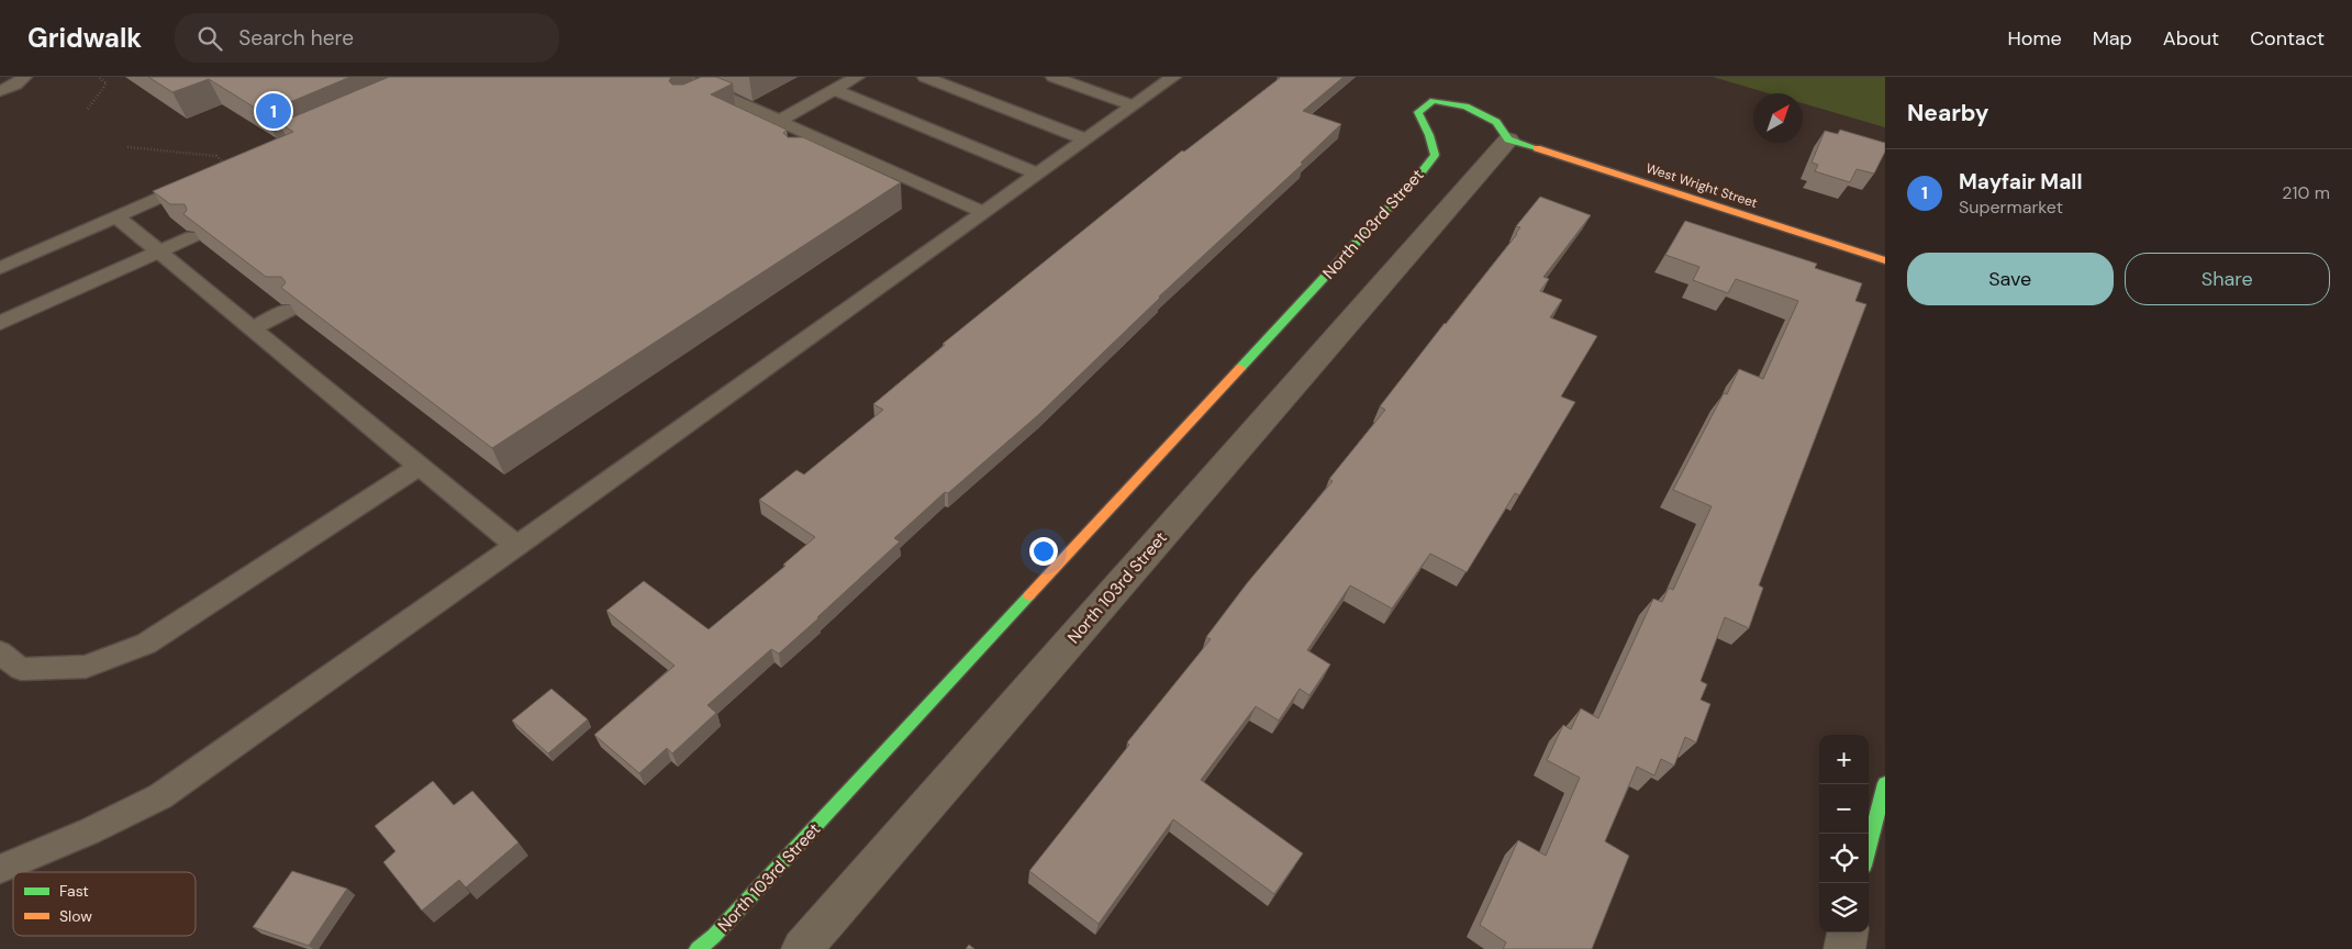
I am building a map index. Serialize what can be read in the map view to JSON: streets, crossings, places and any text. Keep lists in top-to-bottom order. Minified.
{"streets":{"street":["West Wright Street","North 103rd Street"]},"crossings":[["West Wright Street","North 103rd Street"]],"legend":["Fast","Slow"],"north":"top right","page":{"header":"Gridwalk","search":"Search here","nav":["Home","Map","About","Contact"],"heading":"Nearby","pins":"1","list":[{"mark":"1","name":"Mayfair Mall","note":"Supermarket","value":"210 m"}],"buttons":["Save","Share"],"map_buttons":["+","−"]}}
